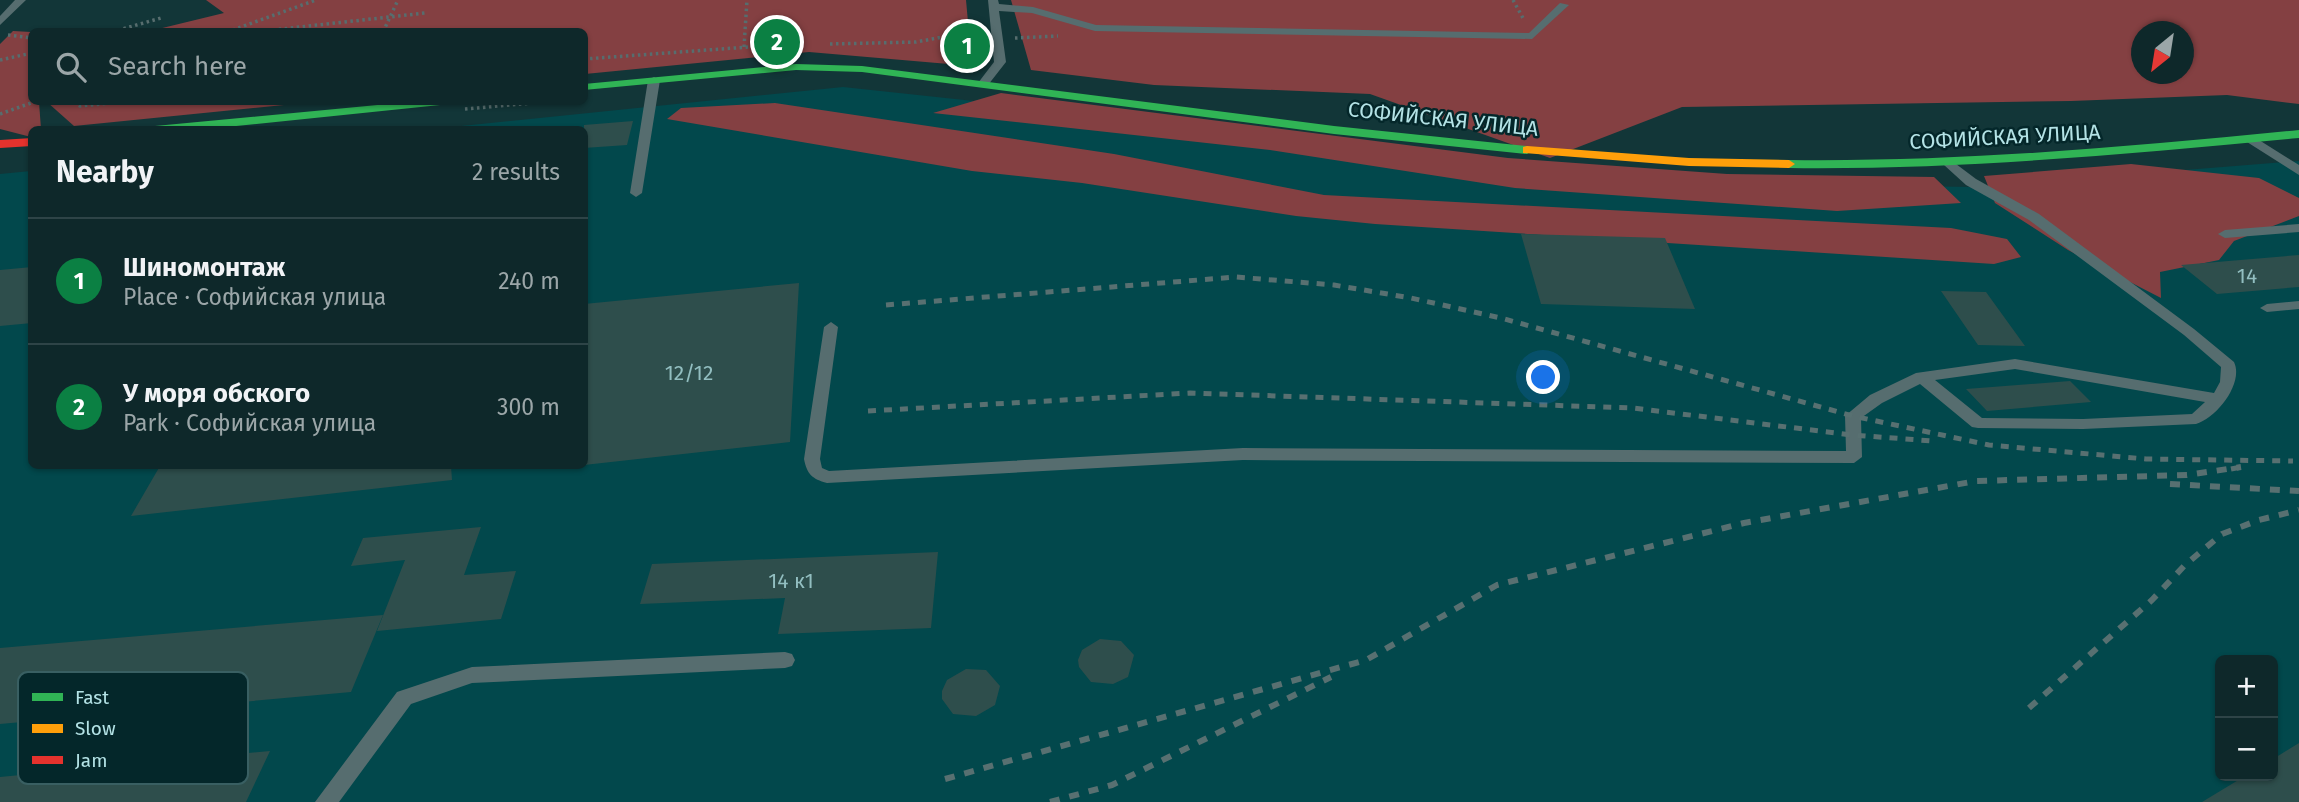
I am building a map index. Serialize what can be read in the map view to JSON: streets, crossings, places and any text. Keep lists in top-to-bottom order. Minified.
{"streets":{"main road":["СОФИЙСКАЯ УЛИЦА"]},"house_numbers":["14","12/12","14 к1"],"legend":["Fast","Slow","Jam"],"north":"bottom left","page":{"pins":["2","1"],"search":"Search here","heading":["Nearby","2 results"],"list":[{"mark":"1","name":"Шиномонтаж","note":"Place · Софийская улица","value":"240 m"},{"mark":"2","name":"У моря обского","note":"Park · Софийская улица","value":"300 m"}],"map_buttons":["+","−"]}}
